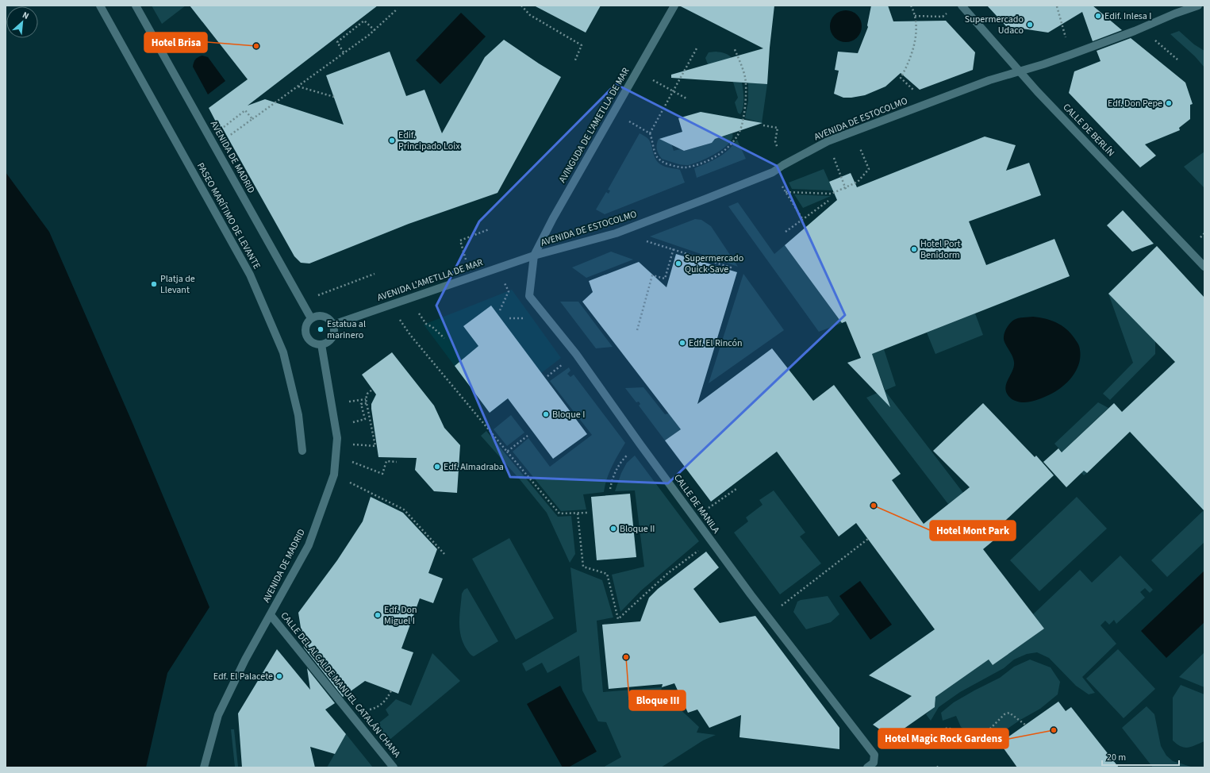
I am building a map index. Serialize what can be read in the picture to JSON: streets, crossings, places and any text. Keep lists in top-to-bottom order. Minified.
{"streets":{"street":["AVENIDA DE ESTOCOLMO","AVINGUDA DE L'AMETLLA DE MAR","CALLE DE BERLÍN","AVENIDA DE MADRID","PASEO MARÍTIMO DE LEVANTE","AVENIDA L'AMETLLA DE MAR","CALLE DE MANILA","CALLE DEL ALCALDE MANUEL CATALÁN CHANA"]},"crossings":[["AVENIDA DE ESTOCOLMO","AVINGUDA DE L'AMETLLA DE MAR"],["AVENIDA DE ESTOCOLMO","CALLE DE BERLÍN"],["AVENIDA DE ESTOCOLMO","AVENIDA L'AMETLLA DE MAR"],["AVENIDA DE ESTOCOLMO","CALLE DE MANILA"],["AVINGUDA DE L'AMETLLA DE MAR","AVENIDA L'AMETLLA DE MAR"],["AVINGUDA DE L'AMETLLA DE MAR","CALLE DE MANILA"],["AVENIDA DE MADRID","AVENIDA L'AMETLLA DE MAR"],["AVENIDA DE MADRID","CALLE DEL ALCALDE MANUEL CATALÁN CHANA"],["AVENIDA L'AMETLLA DE MAR","CALLE DE MANILA"]],"places":["Edif. Inlesa I","Supermercado Udaco","Hotel Brisa","Edf. Don Pepe","Edif. Principado Loix","Hotel Port Benidorm","Supermercado Quick Save","Platja de Llevant","Estatua al marinero","Edf. El Rincón","Bloque I","Edf. Almadraba","Hotel Mont Park","Bloque II","Edf. Don Miguel I","Bloque III","Edf. El Palacete","Hotel Magic Rock Gardens"],"scale_bar":"20 m","north":"top right"}
